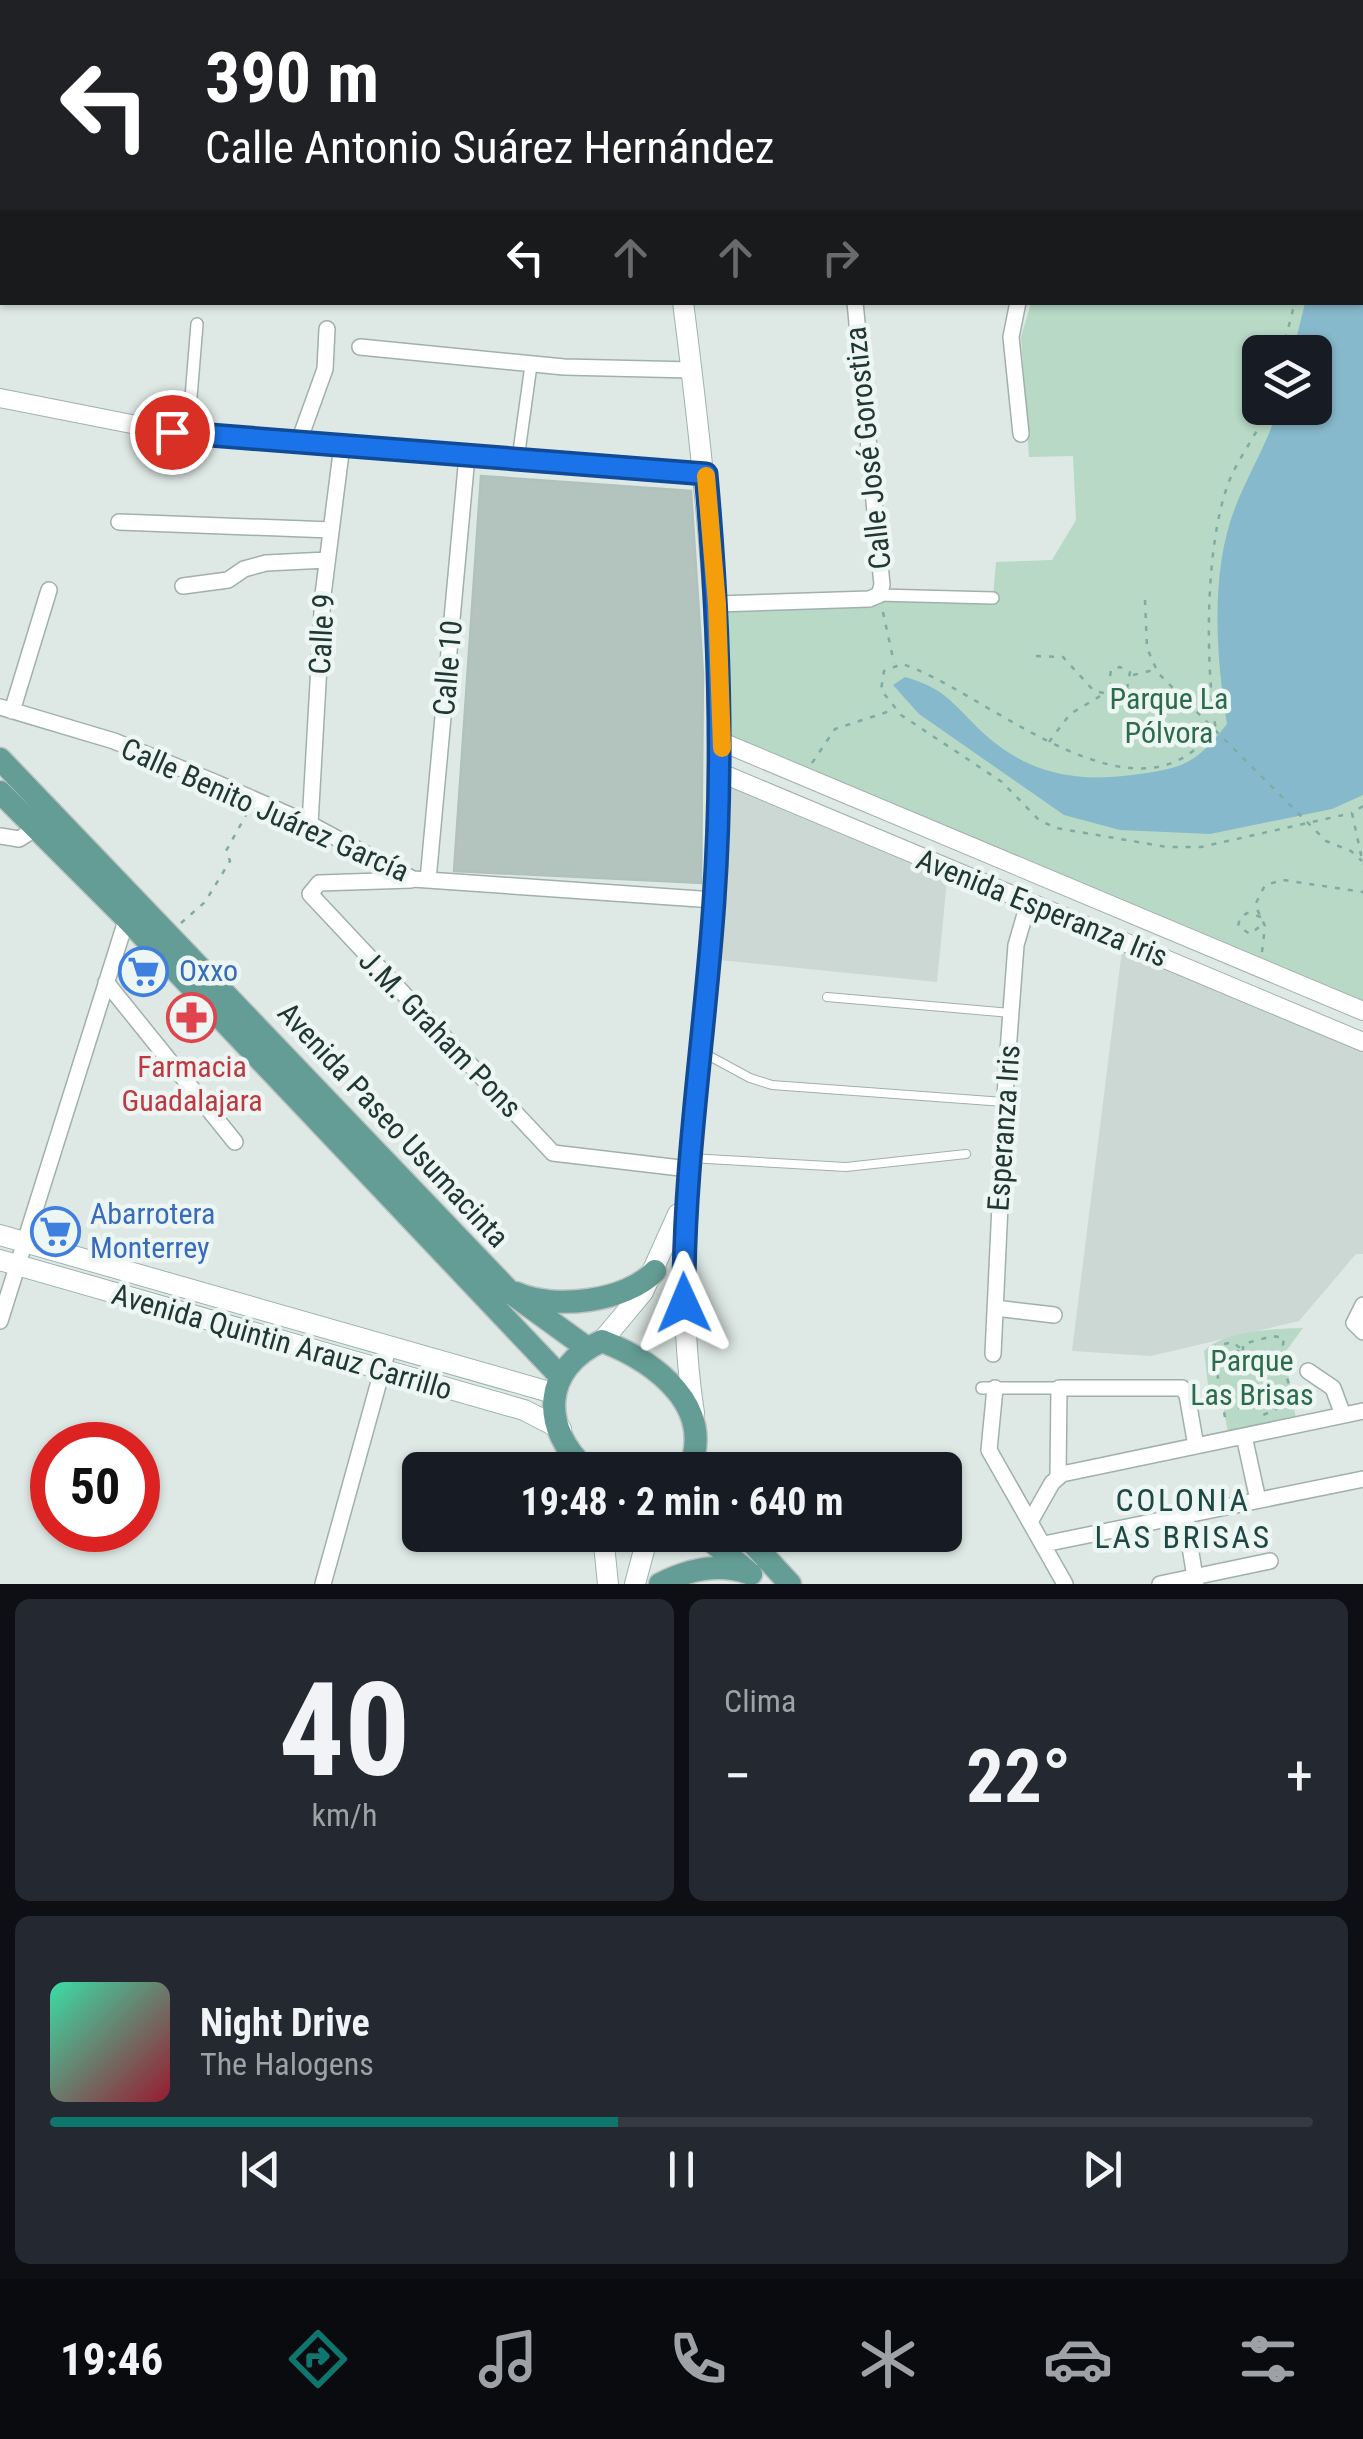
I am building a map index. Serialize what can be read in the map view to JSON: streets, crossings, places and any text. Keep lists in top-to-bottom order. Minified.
{"streets":{"main road":["Avenida Paseo Usumacinta","Avenida Quintin Arauz Carrillo"],"street":["Calle José Gorostiza","Calle 9","Calle 10","Calle Benito Juárez García","Avenida Esperanza Iris","J.M. Graham Pons","Esperanza Iris"]},"crossings":[["Calle 9","Calle Benito Juárez García"],["Calle 10","Calle Benito Juárez García"],["Calle 10","J.M. Graham Pons"],["Calle Benito Juárez García","J.M. Graham Pons"],["Avenida Esperanza Iris","Esperanza Iris"],["Avenida Paseo Usumacinta","Avenida Quintin Arauz Carrillo"]],"districts":["COLONIA LAS BRISAS"],"parks":["Parque La Pólvora","Parque Las Brisas"],"places":{"supermarket":["Oxxo","Abarrotera Monterrey"],"pharmacy":["Farmacia Guadalajara"]},"page":{"turn":["390 m","Calle Antonio Suárez Hernández"],"limit":"50","trip":"19:48 · 2 min · 640 m","tile":[["40","km/h"],"Clima"],"heat":["−","22°","+"],"song":["Night Drive","The Halogens"],"tabs":"19:46"}}
